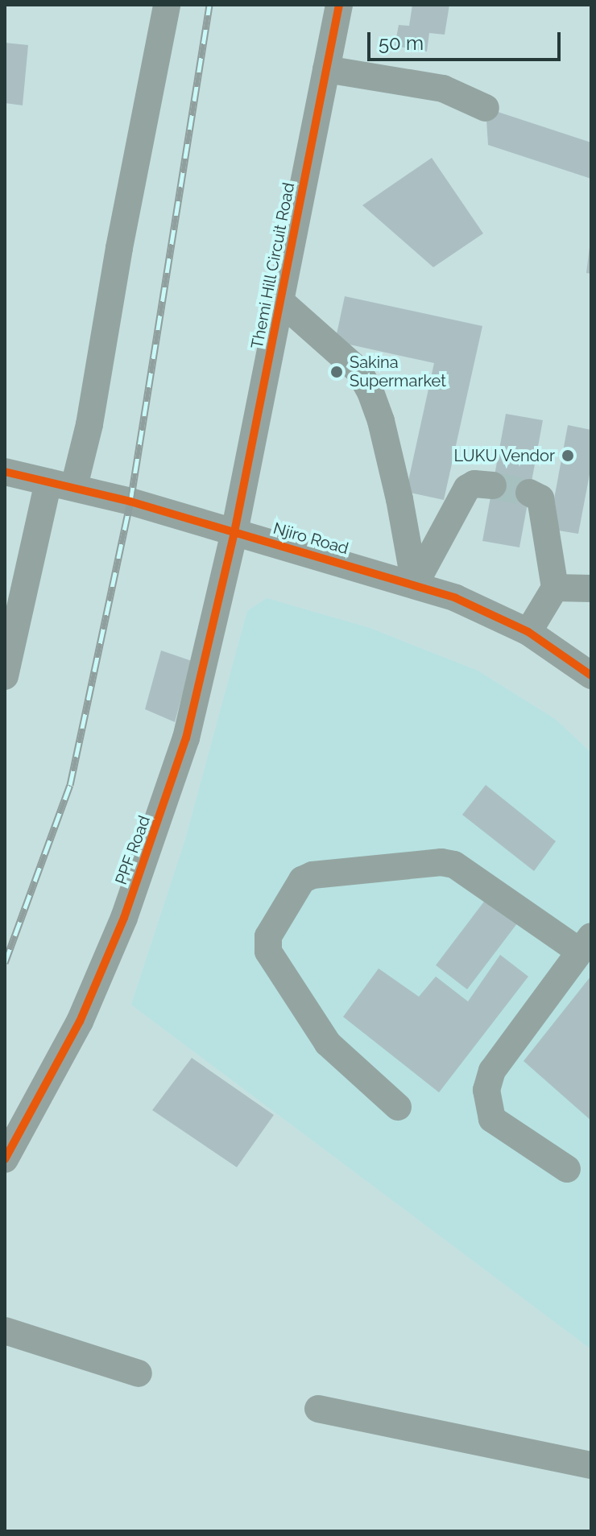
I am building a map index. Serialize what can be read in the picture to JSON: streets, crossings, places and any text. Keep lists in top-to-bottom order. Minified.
{"streets":{"street":["Themi Hill Circuit Road","Njiro Road","PPF Road"]},"crossings":[["Themi Hill Circuit Road","Njiro Road"],["Themi Hill Circuit Road","PPF Road"],["Njiro Road","PPF Road"]],"places":["Sakina Supermarket","LUKU Vendor"],"scale_bar":"50 m"}
